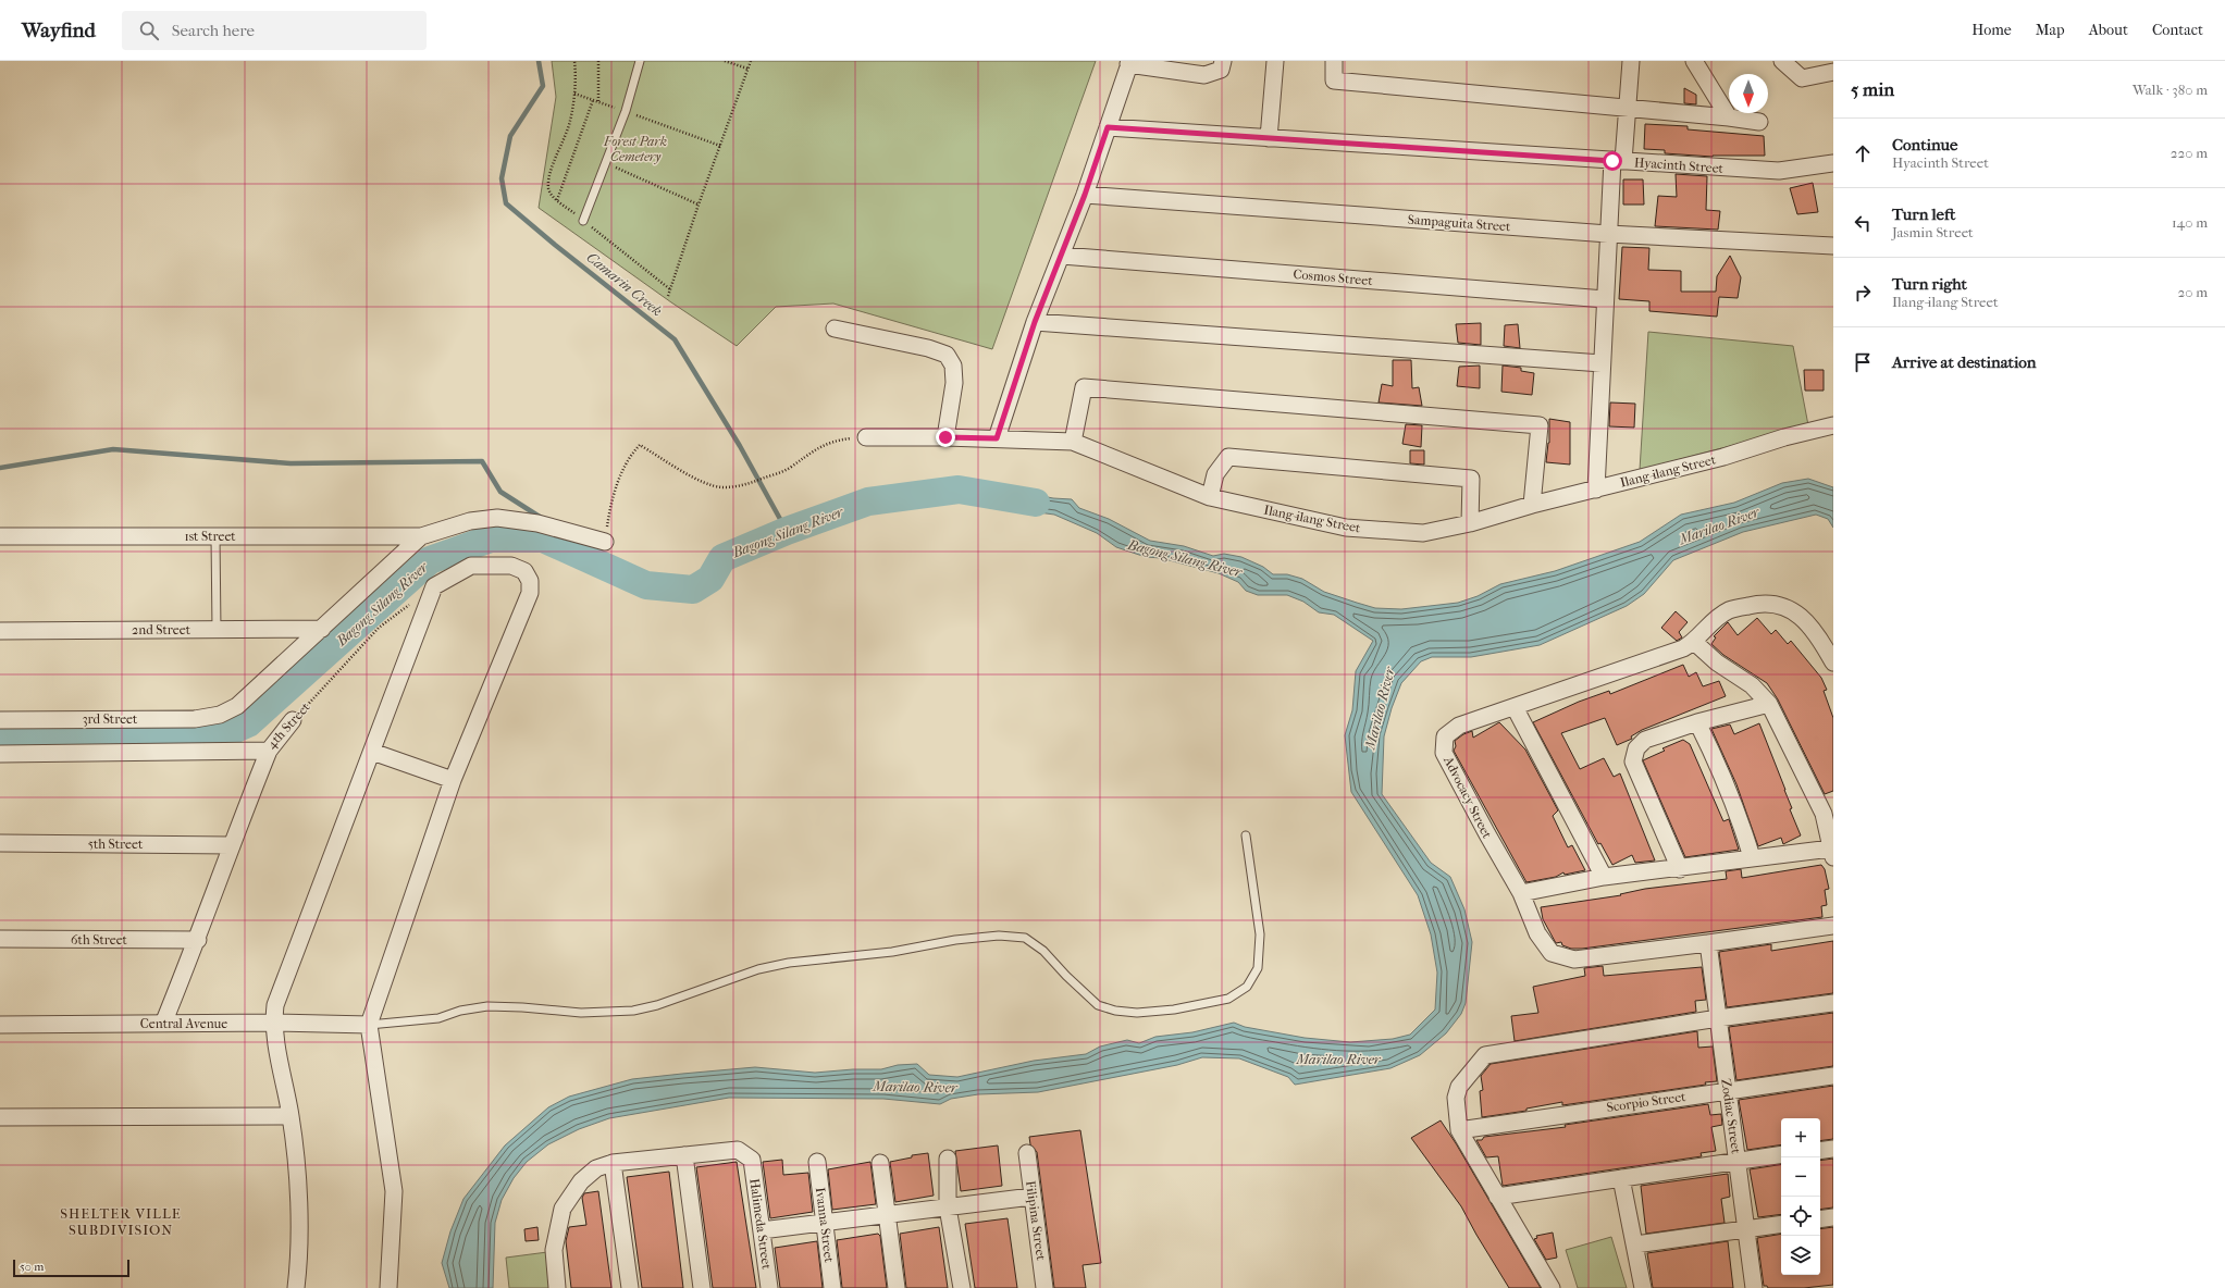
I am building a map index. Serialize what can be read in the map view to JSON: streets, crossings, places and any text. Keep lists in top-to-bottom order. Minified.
{"streets":{"street":["Hyacinth Street","Sampaguita Street","Cosmos Street","Ilang-ilang Street","1st Street","2nd Street","3rd Street","4th Street","Advocacy Street","5th Street","6th Street","Central Avenue","Scorpio Street","Zodiac Street","Filipina Street","Halimeda Street","Ivanna Street"]},"crossings":[["2nd Street","3rd Street"],["Advocacy Street","Zodiac Street"],["Scorpio Street","Zodiac Street"]],"districts":["SHELTER VILLE SUBDIVISION"],"water":["Camarin Creek","Marilao River","Bagong Silang River"],"parks":["Forest Park Cemetery"],"scale_bar":"50 m","north":"bottom","page":{"header":"Wayfind","search":"Search here","nav":["Home","Map","About","Contact"],"heading":["5 min","Walk · 380 m"],"list":[["Continue","Hyacinth Street","220 m"],["Turn left","Jasmin Street","140 m"],["Turn right","Ilang-ilang Street","20 m"],"Arrive at destination"],"map_buttons":["+","−"],"scale":"50 m"}}
